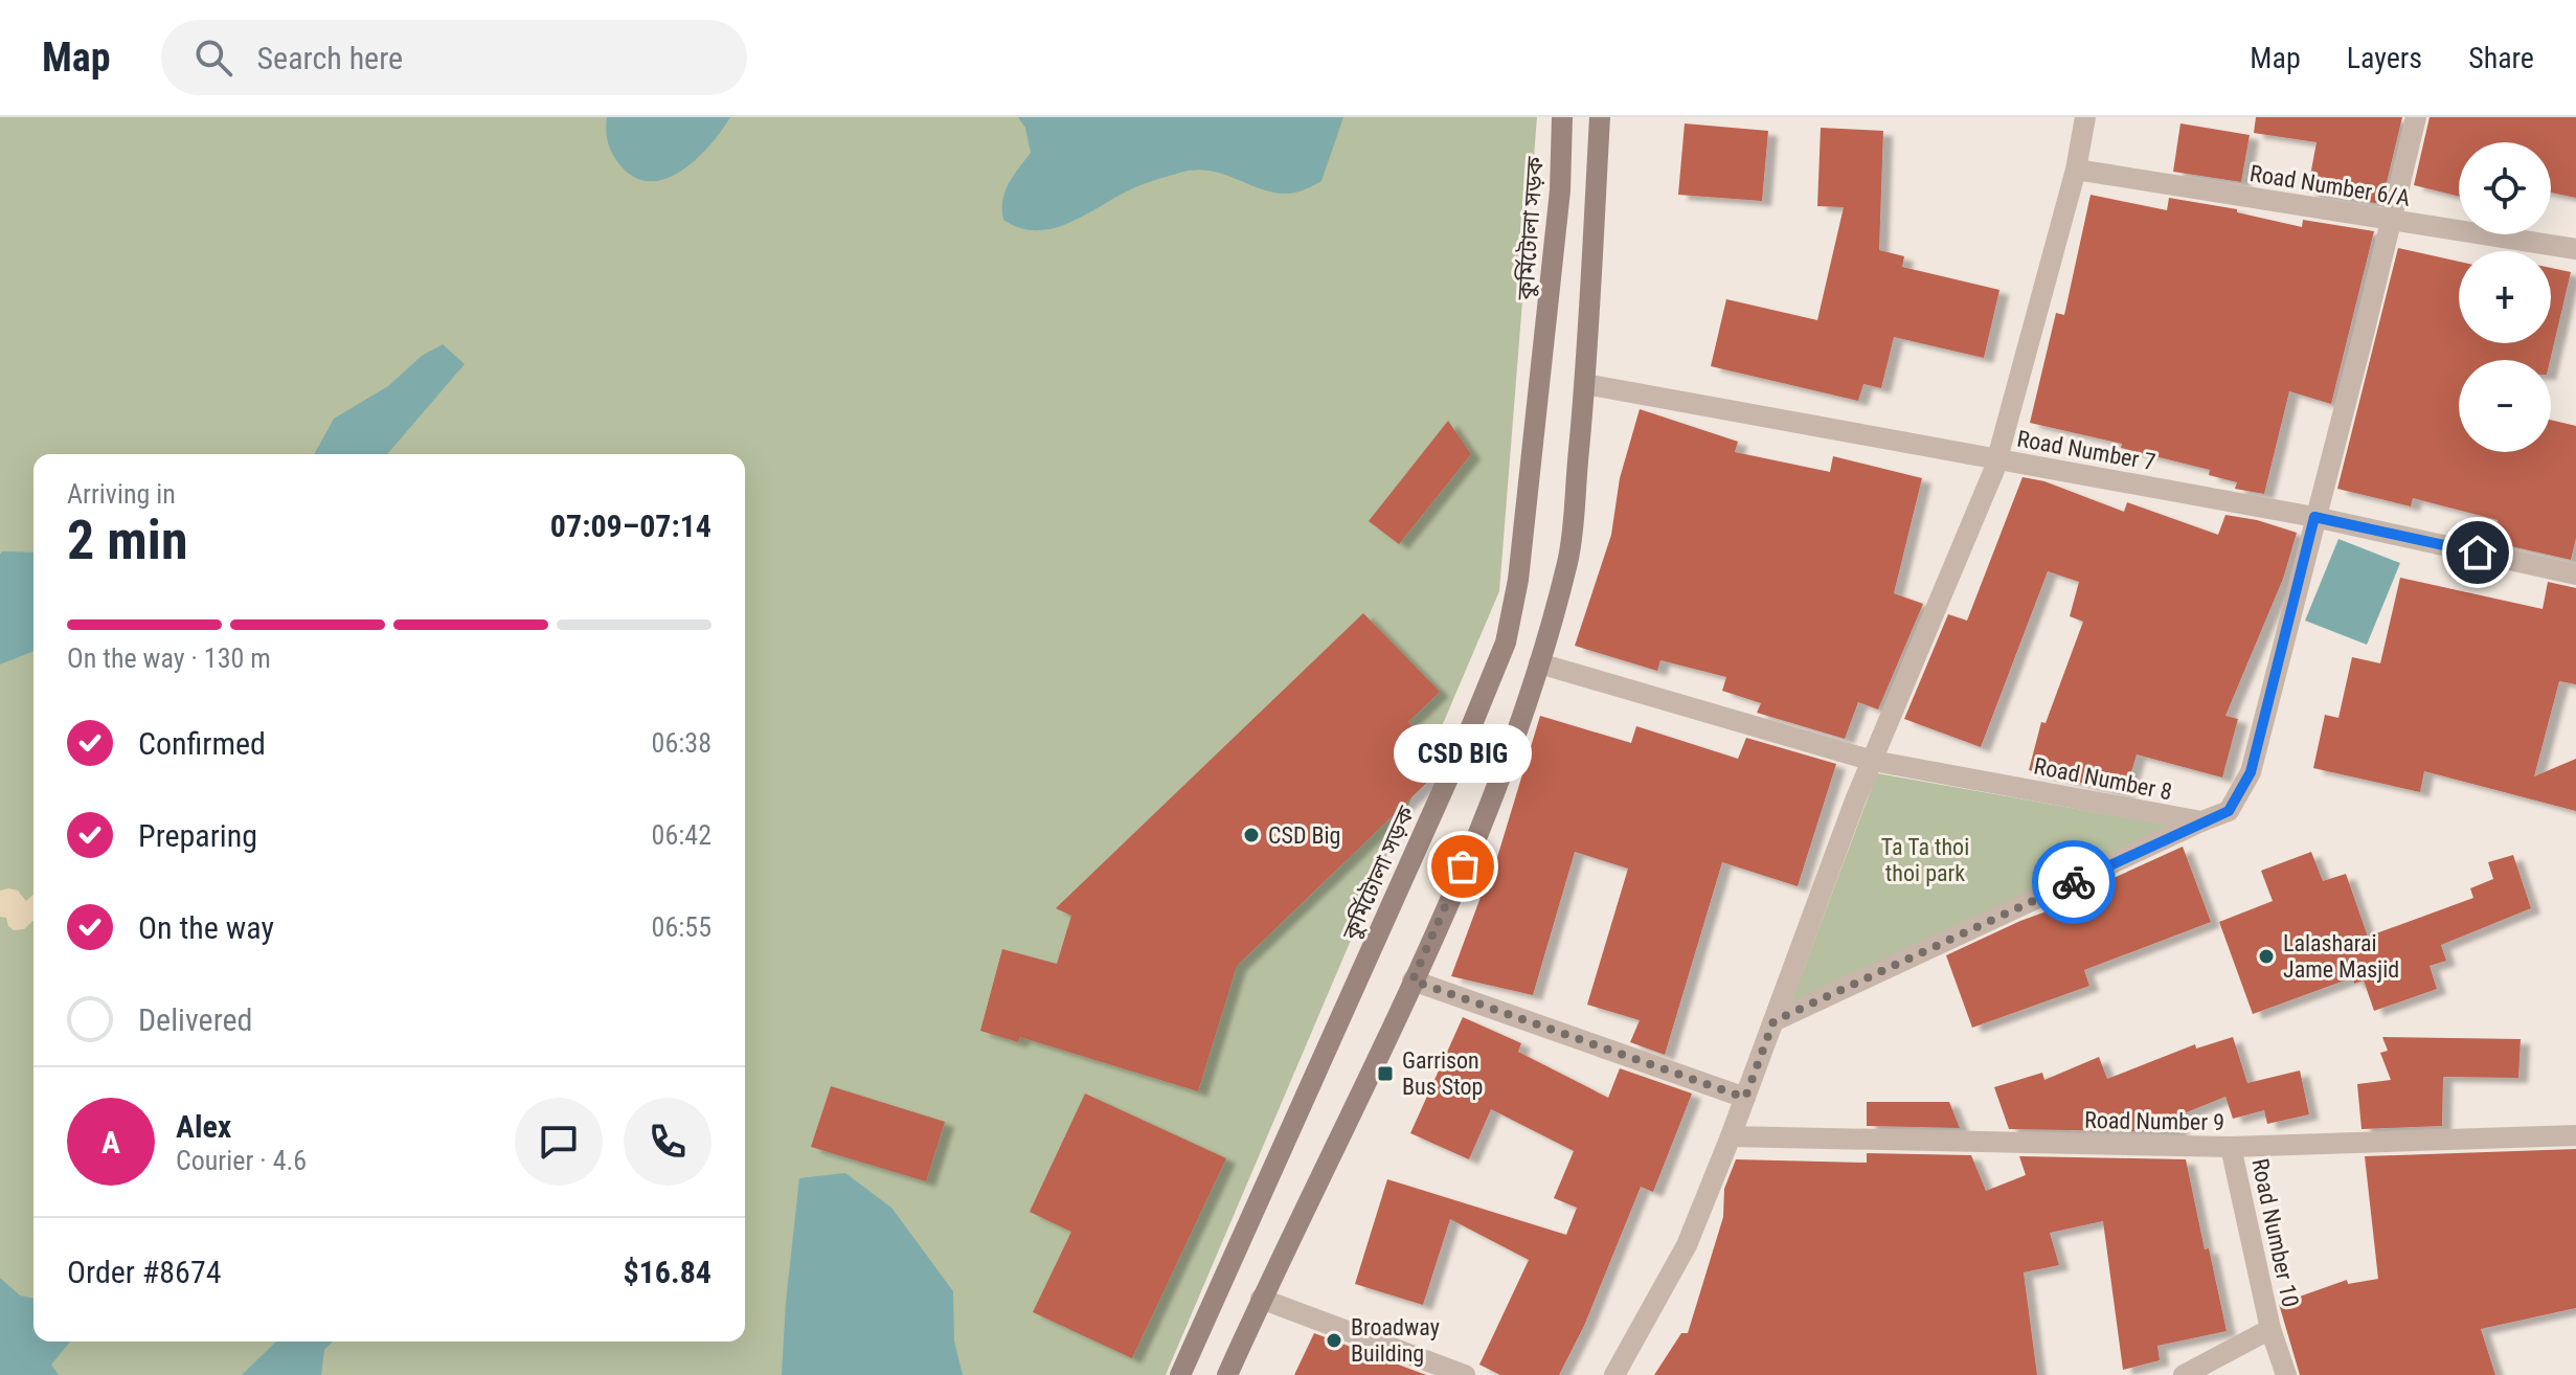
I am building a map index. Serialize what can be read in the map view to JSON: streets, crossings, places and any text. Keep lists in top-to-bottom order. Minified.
{"streets":{"main road":["কুর্মিটোলা সড়ক"],"street":["Road Number 6/A","Road Number 7","Road Number 8","Road Number 9","Road Number 10"]},"crossings":[["Road Number 9","Road Number 10"]],"parks":["Ta Ta thoi thoi park"],"places":{"other":["CSD Big","CSD BIG","Lalasharai Jame Masjid","Broadway Building"],"transit":["Garrison Bus Stop"]},"page":{"header":"Map","search":"Search here","nav":["Map","Layers","Share"],"map_buttons":["+","−"],"heading":["2 min","Arriving in","07:09–07:14"],"panel":["Alex","Courier · 4.6","Order #8674","$16.84"],"bar":"On the way · 130 m","list":[["Confirmed","06:38"],["Preparing","06:42"],["On the way","06:55"],"Delivered"],"bubble":"CSD BIG","round":"A"}}
